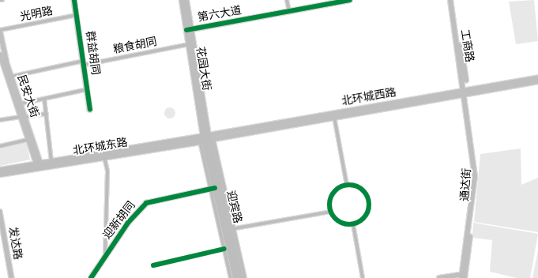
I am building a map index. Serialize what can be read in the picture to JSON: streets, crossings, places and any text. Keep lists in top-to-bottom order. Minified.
{"streets":{"main road":["工商路","花园大街","民安大街","北环城西路","北环城东路","通达街","迎宾路"],"street":["光明路","第六大道","粮食胡同","群益胡同","迎新胡同","发达路"]},"crossings":[["光明路","群益胡同"],["光明路","民安大街"],["第六大道","花园大街"],["粮食胡同","群益胡同"],["粮食胡同","花园大街"],["粮食胡同","民安大街"],["工商路","北环城西路"],["工商路","通达街"],["花园大街","北环城西路"],["花园大街","北环城东路"],["花园大街","迎宾路"],["民安大街","北环城东路"],["北环城西路","北环城东路"],["北环城西路","通达街"],["北环城西路","迎宾路"],["北环城东路","迎宾路"],["迎宾路","迎新胡同"]]}
